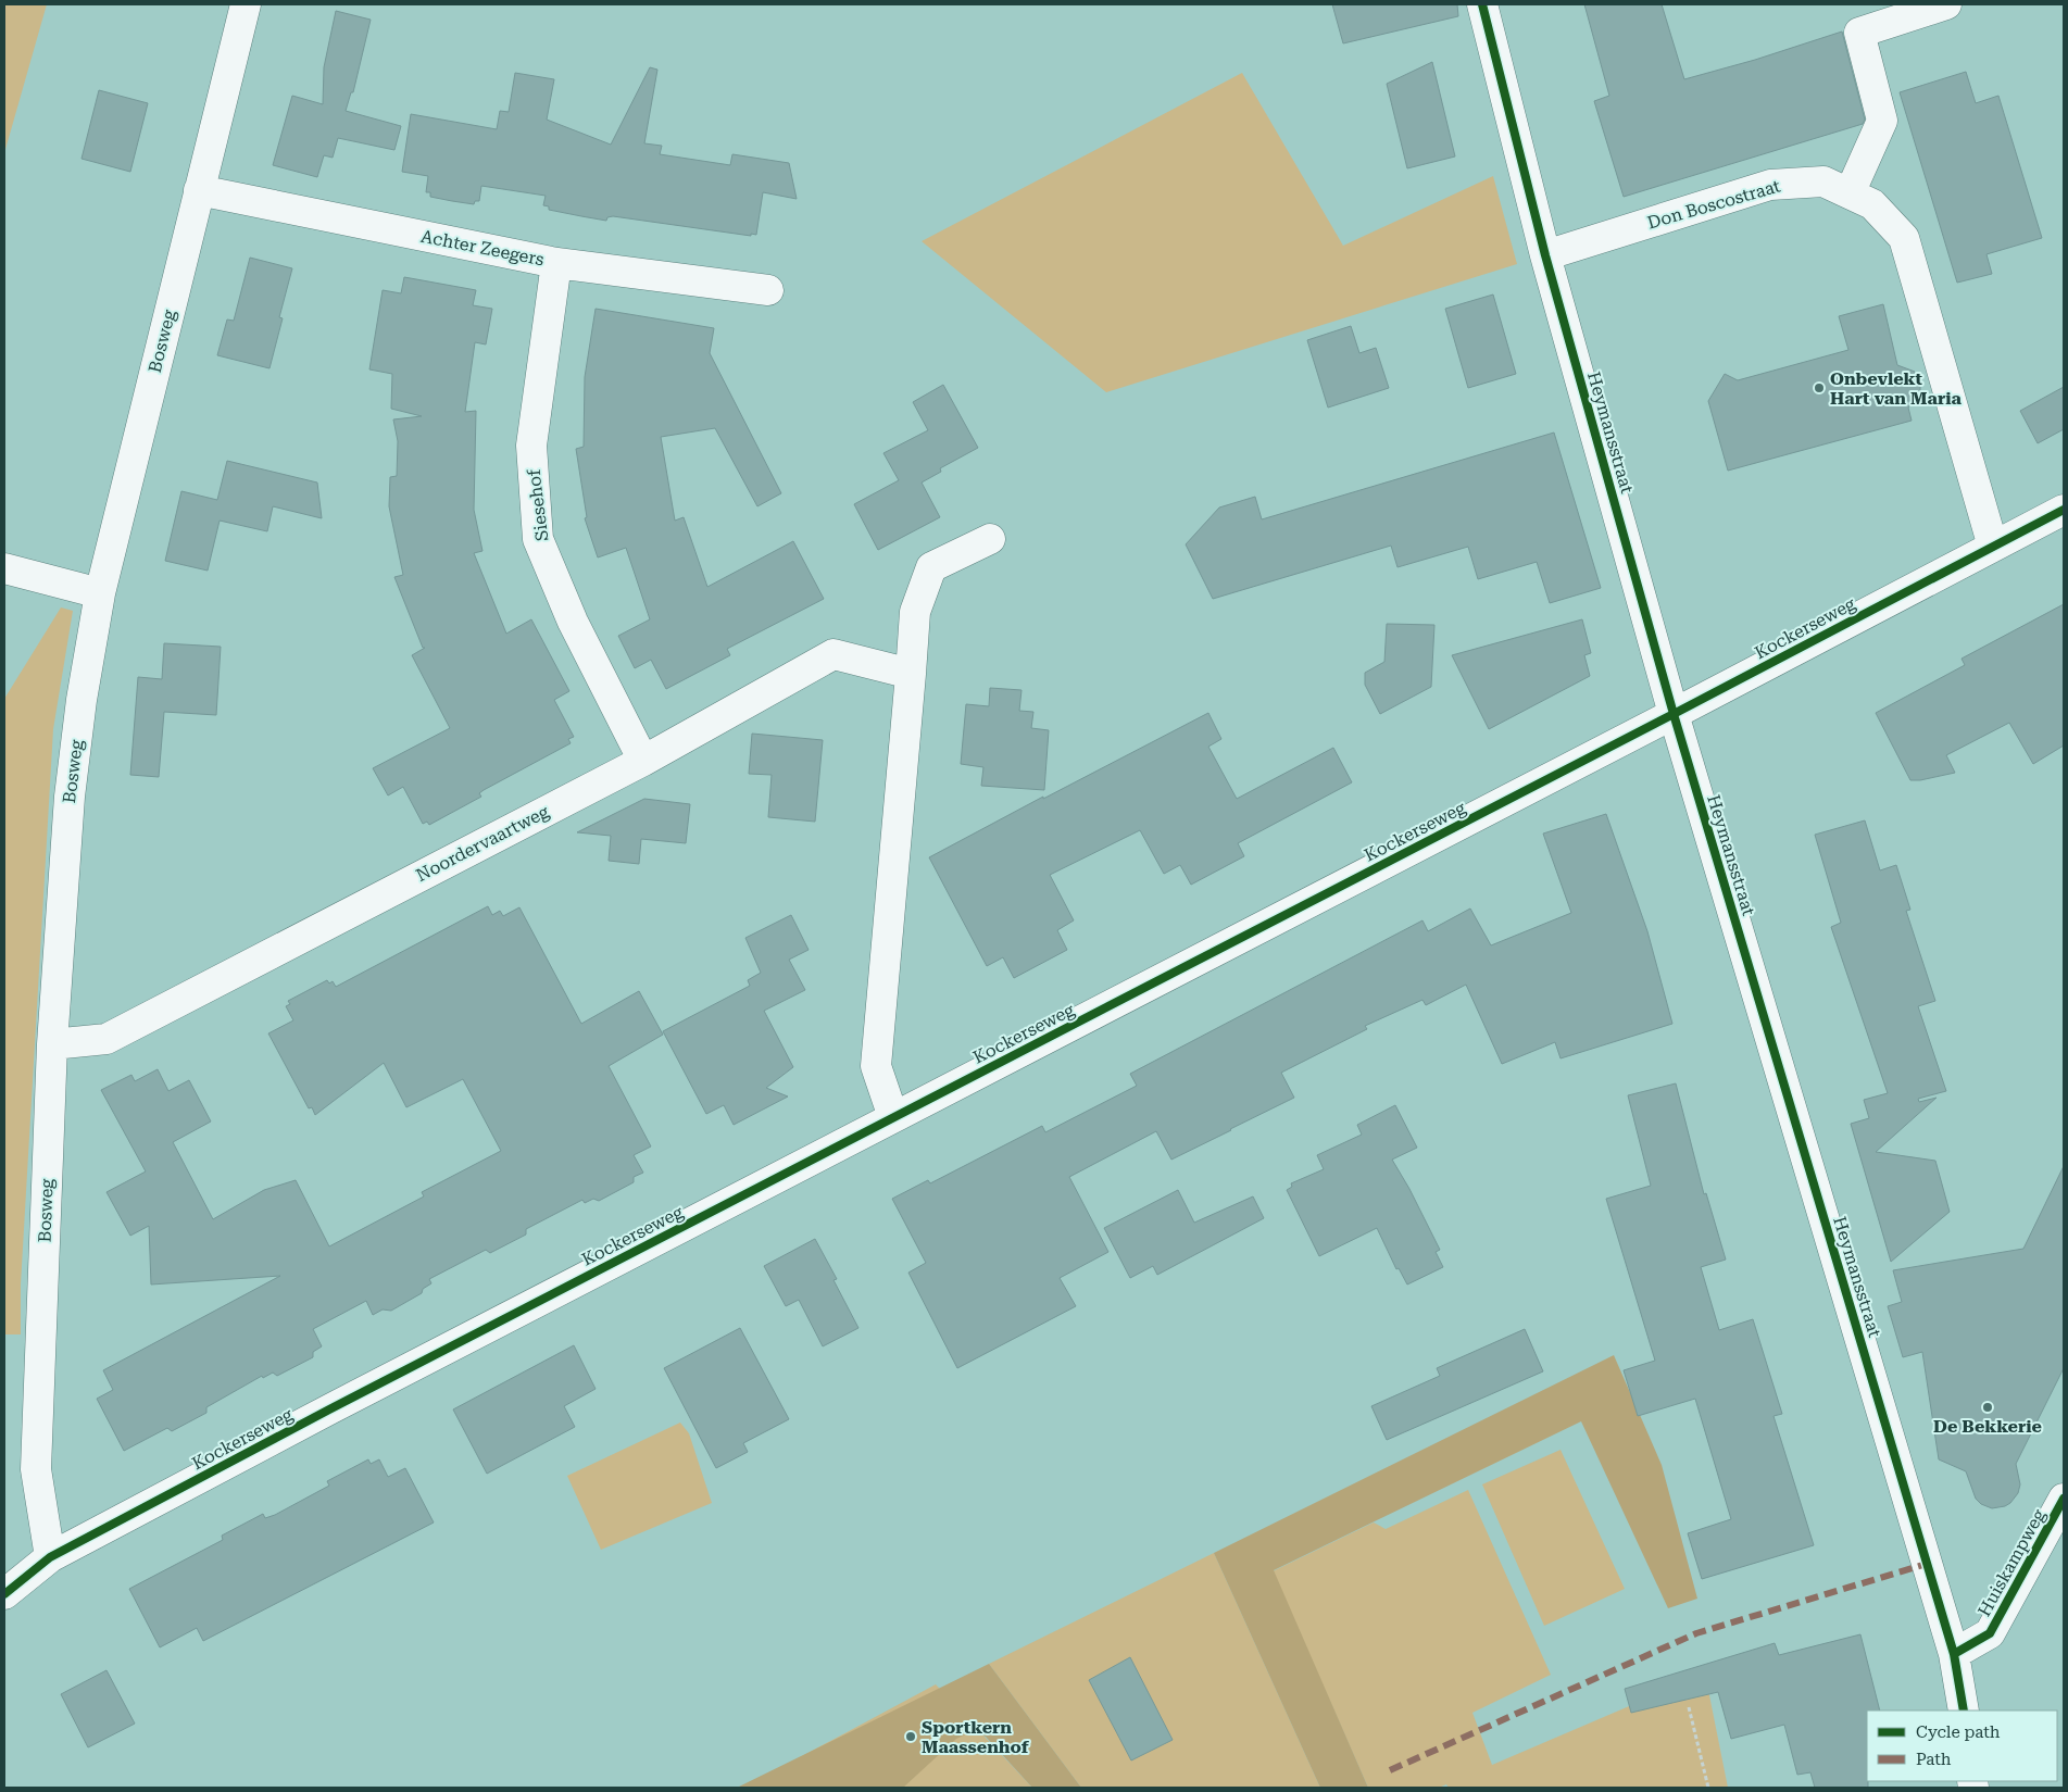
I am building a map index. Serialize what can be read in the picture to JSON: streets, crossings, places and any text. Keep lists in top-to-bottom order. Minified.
{"streets":{"street":["Don Boscostraat","Achter Zeegers","Bosweg","Heymansstraat","Siesehof","Kockerseweg","Noordervaartweg","Huiskampweg"]},"crossings":[["Don Boscostraat","Heymansstraat"],["Don Boscostraat","Kockerseweg"],["Achter Zeegers","Bosweg"],["Achter Zeegers","Siesehof"],["Bosweg","Kockerseweg"],["Bosweg","Noordervaartweg"],["Heymansstraat","Kockerseweg"],["Heymansstraat","Huiskampweg"],["Siesehof","Noordervaartweg"]],"places":["Onbevlekt Hart van Maria","De Bekkerie","Sportkern Maassenhof"],"legend":["Cycle path","Path"]}
